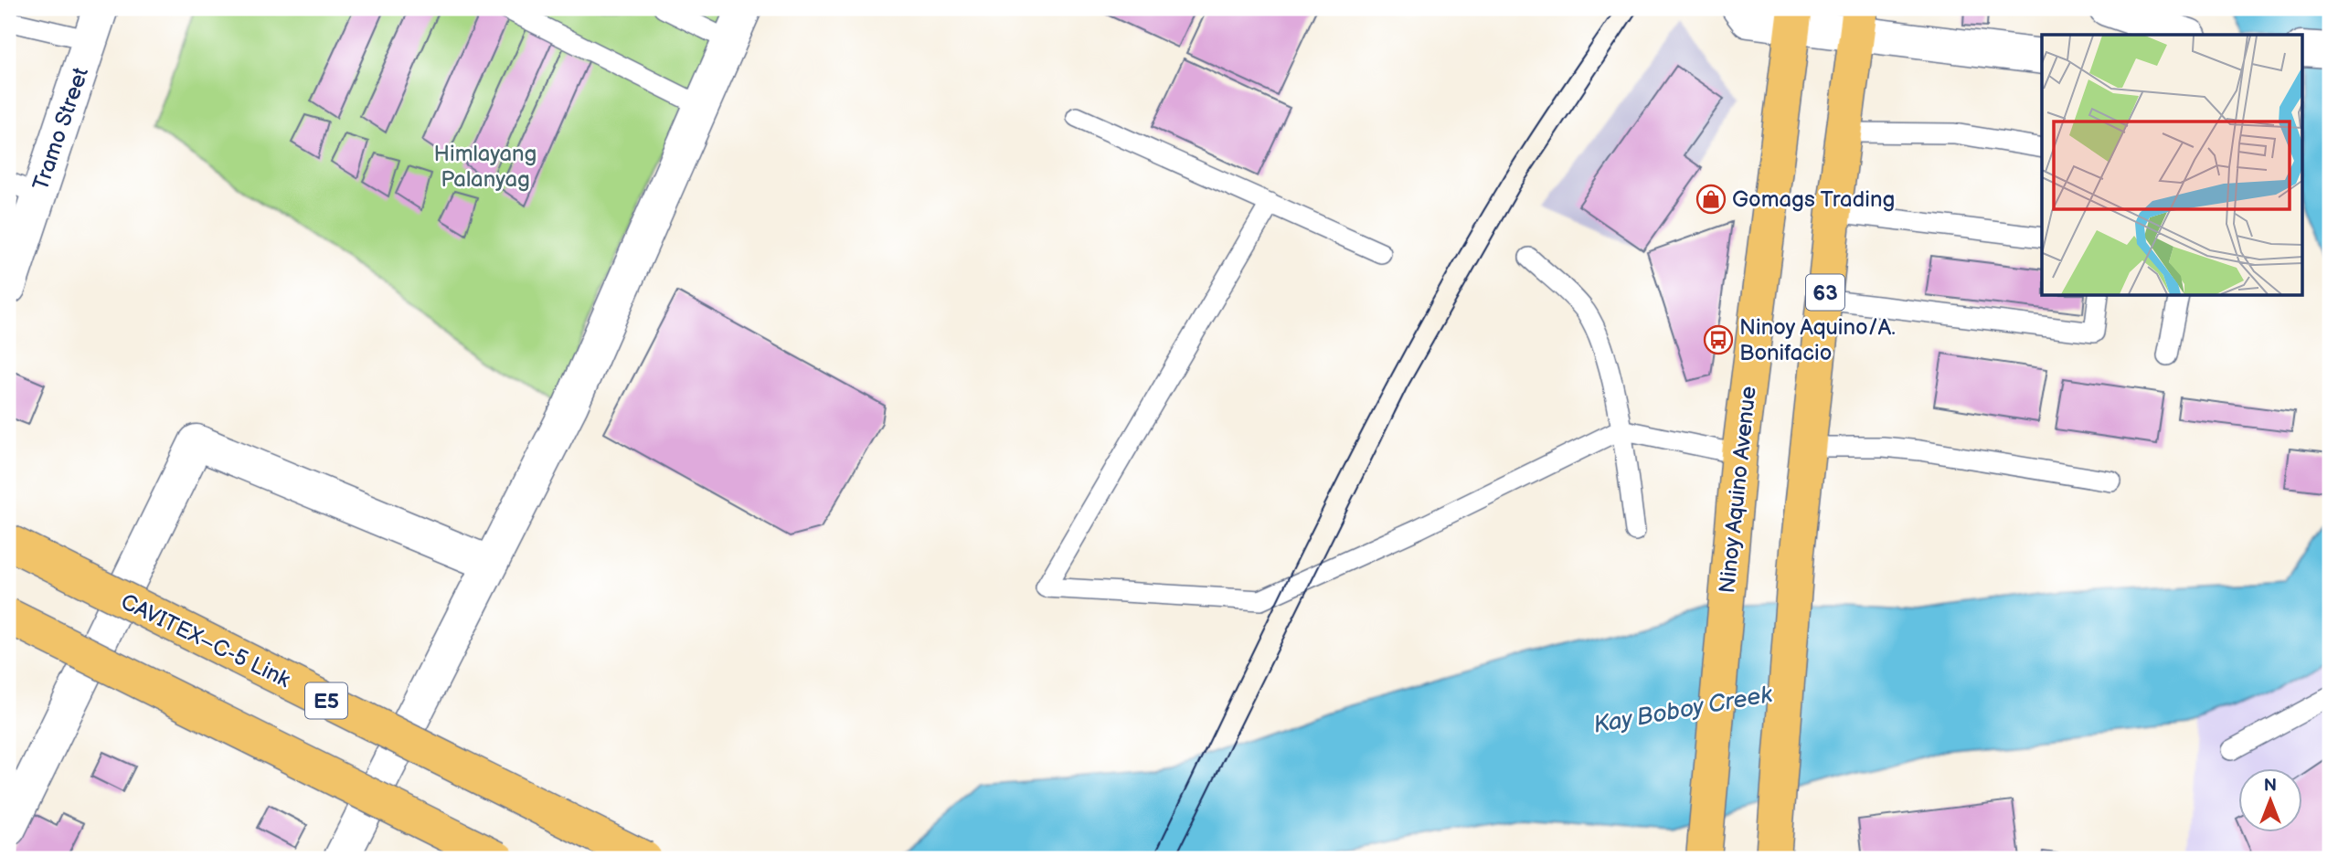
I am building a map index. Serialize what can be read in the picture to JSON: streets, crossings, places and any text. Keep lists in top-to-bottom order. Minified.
{"streets":{"main road":["63","Ninoy Aquino Avenue","CAVITEX–C-5 Link","E5"],"street":["Tramo Street"]},"water":["Kay Boboy Creek"],"parks":["Himlayang Palanyag"],"places":{"shop":["Gomags Trading"],"bus stop":["Ninoy Aquino/A. Bonifacio"]},"north":"top"}
